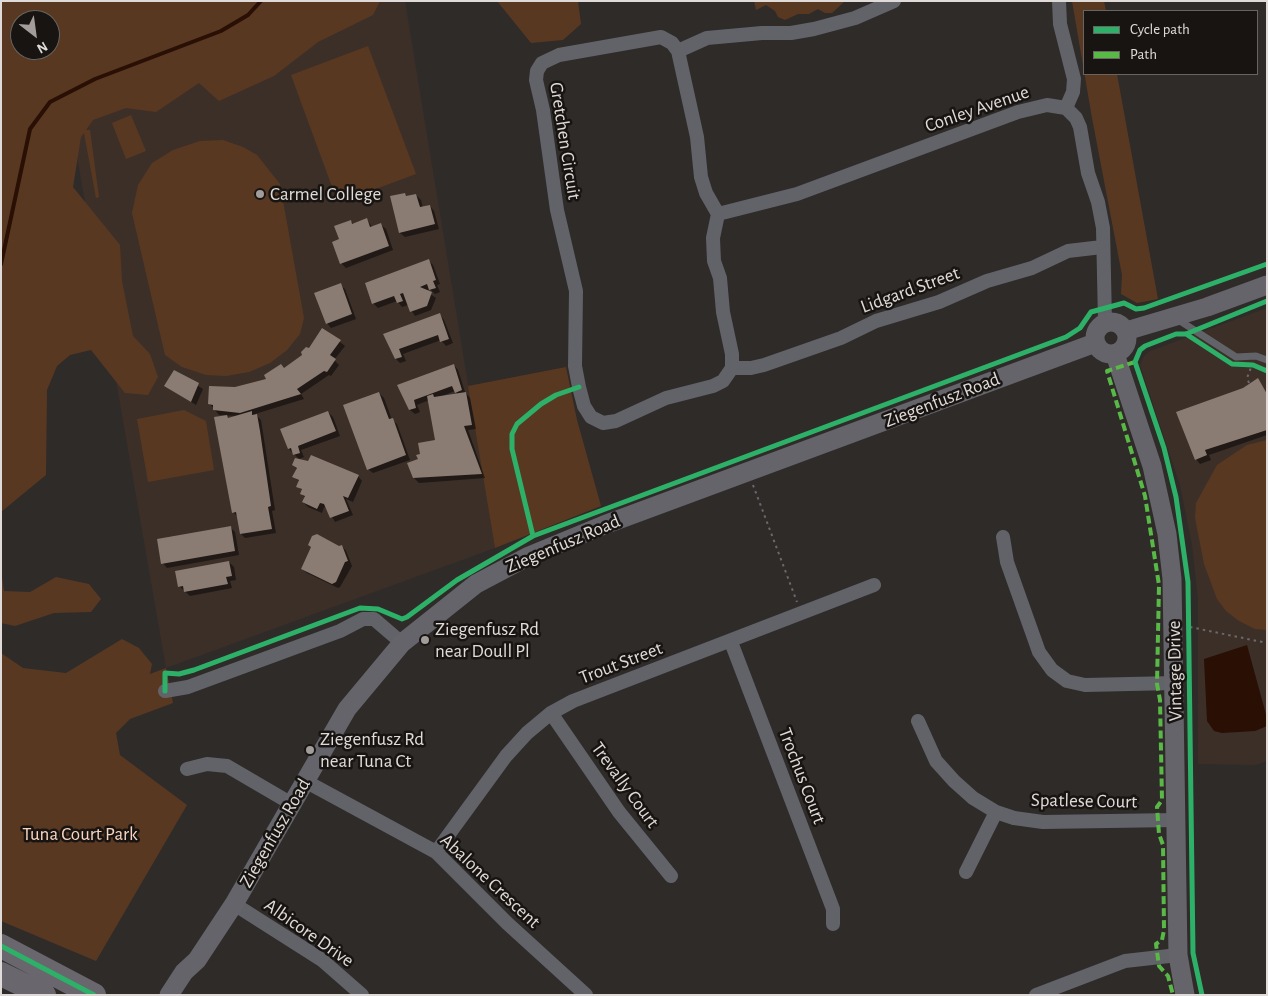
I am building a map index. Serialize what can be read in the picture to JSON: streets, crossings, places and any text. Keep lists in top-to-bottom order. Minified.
{"streets":{"street":["Conley Avenue","Gretchen Circuit","Lidgard Street","Ziegenfusz Road","Trout Street","Vintage Drive","Trochus Court","Trevally Court","Spatlese Court","Abalone Crescent","Albicore Drive"]},"crossings":[["Gretchen Circuit","Lidgard Street"],["Ziegenfusz Road","Vintage Drive"],["Ziegenfusz Road","Abalone Crescent"],["Ziegenfusz Road","Albicore Drive"],["Trout Street","Trochus Court"],["Trout Street","Trevally Court"],["Trout Street","Abalone Crescent"],["Vintage Drive","Spatlese Court"]],"parks":["Tuna Court Park"],"places":["Carmel College","Ziegenfusz Rd near Doull Pl","Ziegenfusz Rd near Tuna Ct"],"legend":["Cycle path","Path"],"north":"bottom right"}
